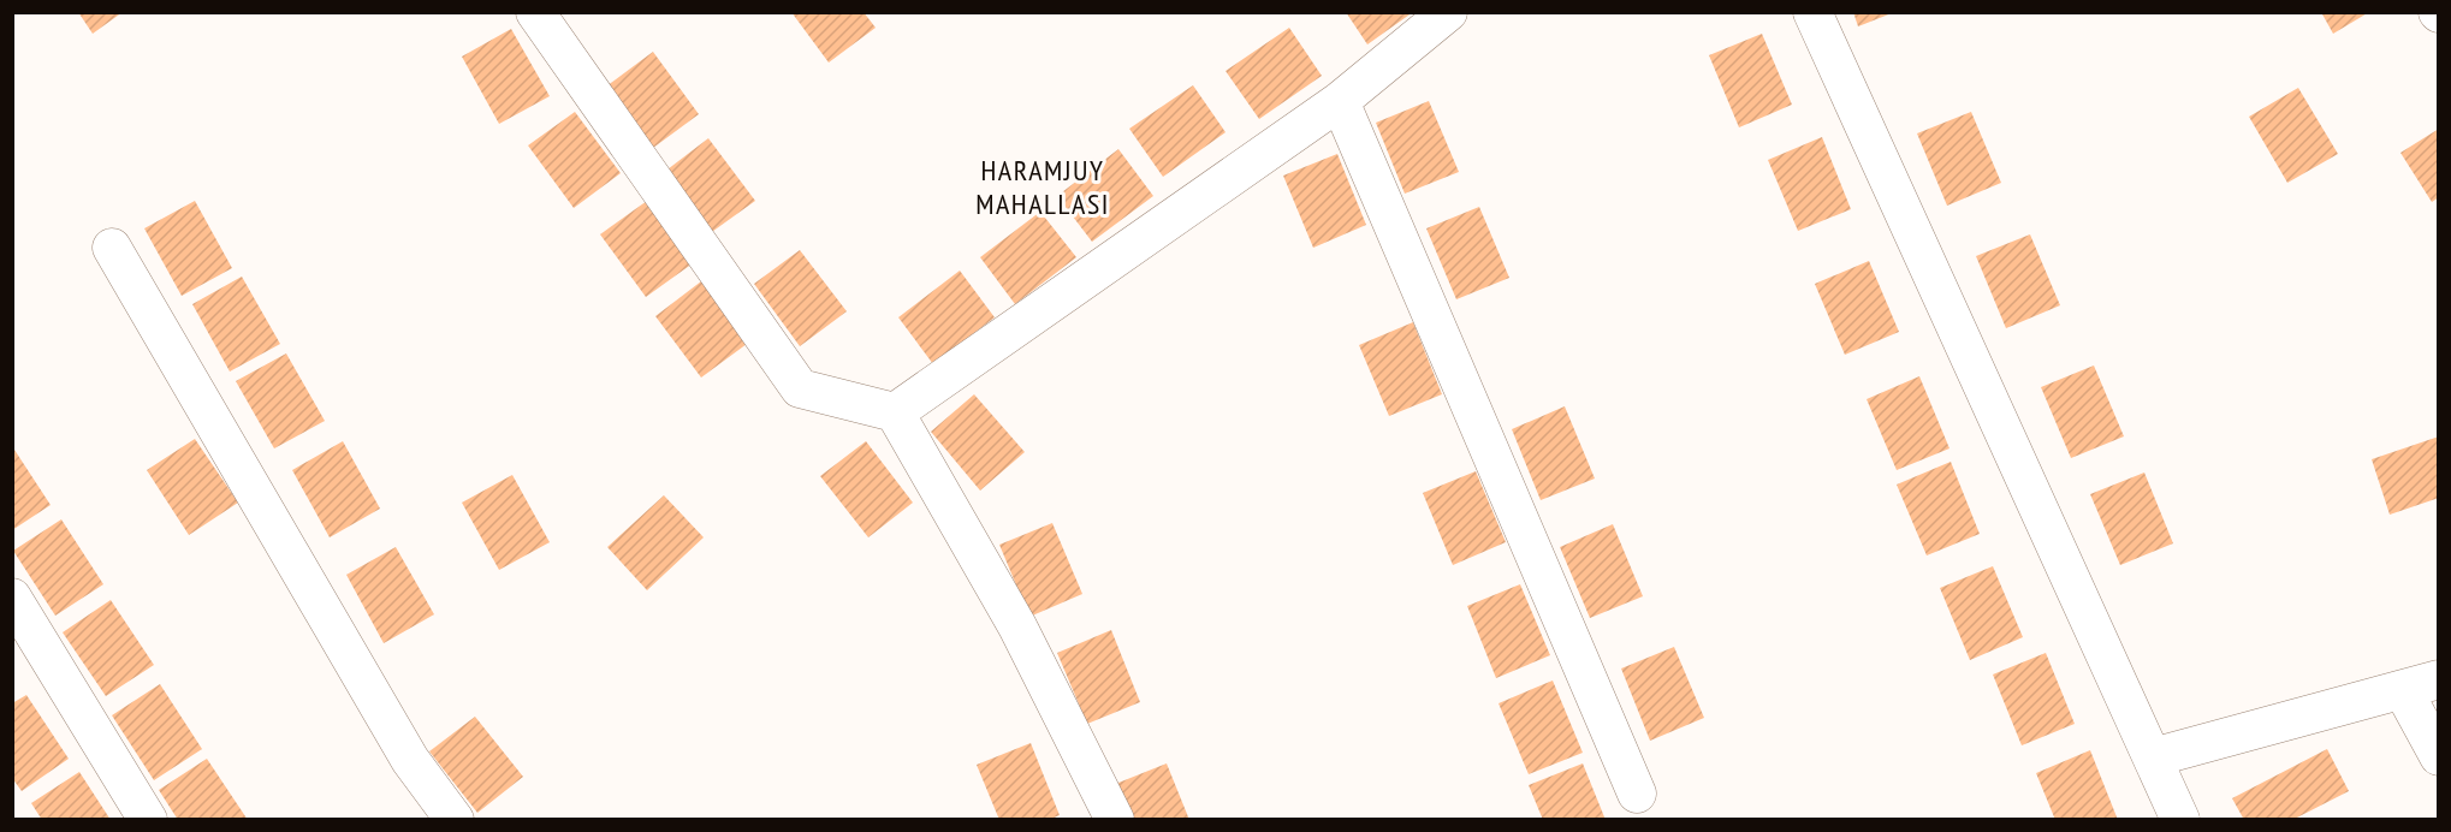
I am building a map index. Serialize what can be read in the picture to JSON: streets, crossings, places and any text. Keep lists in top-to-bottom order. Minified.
{"districts":["HARAMJUY MAHALLASI"]}
